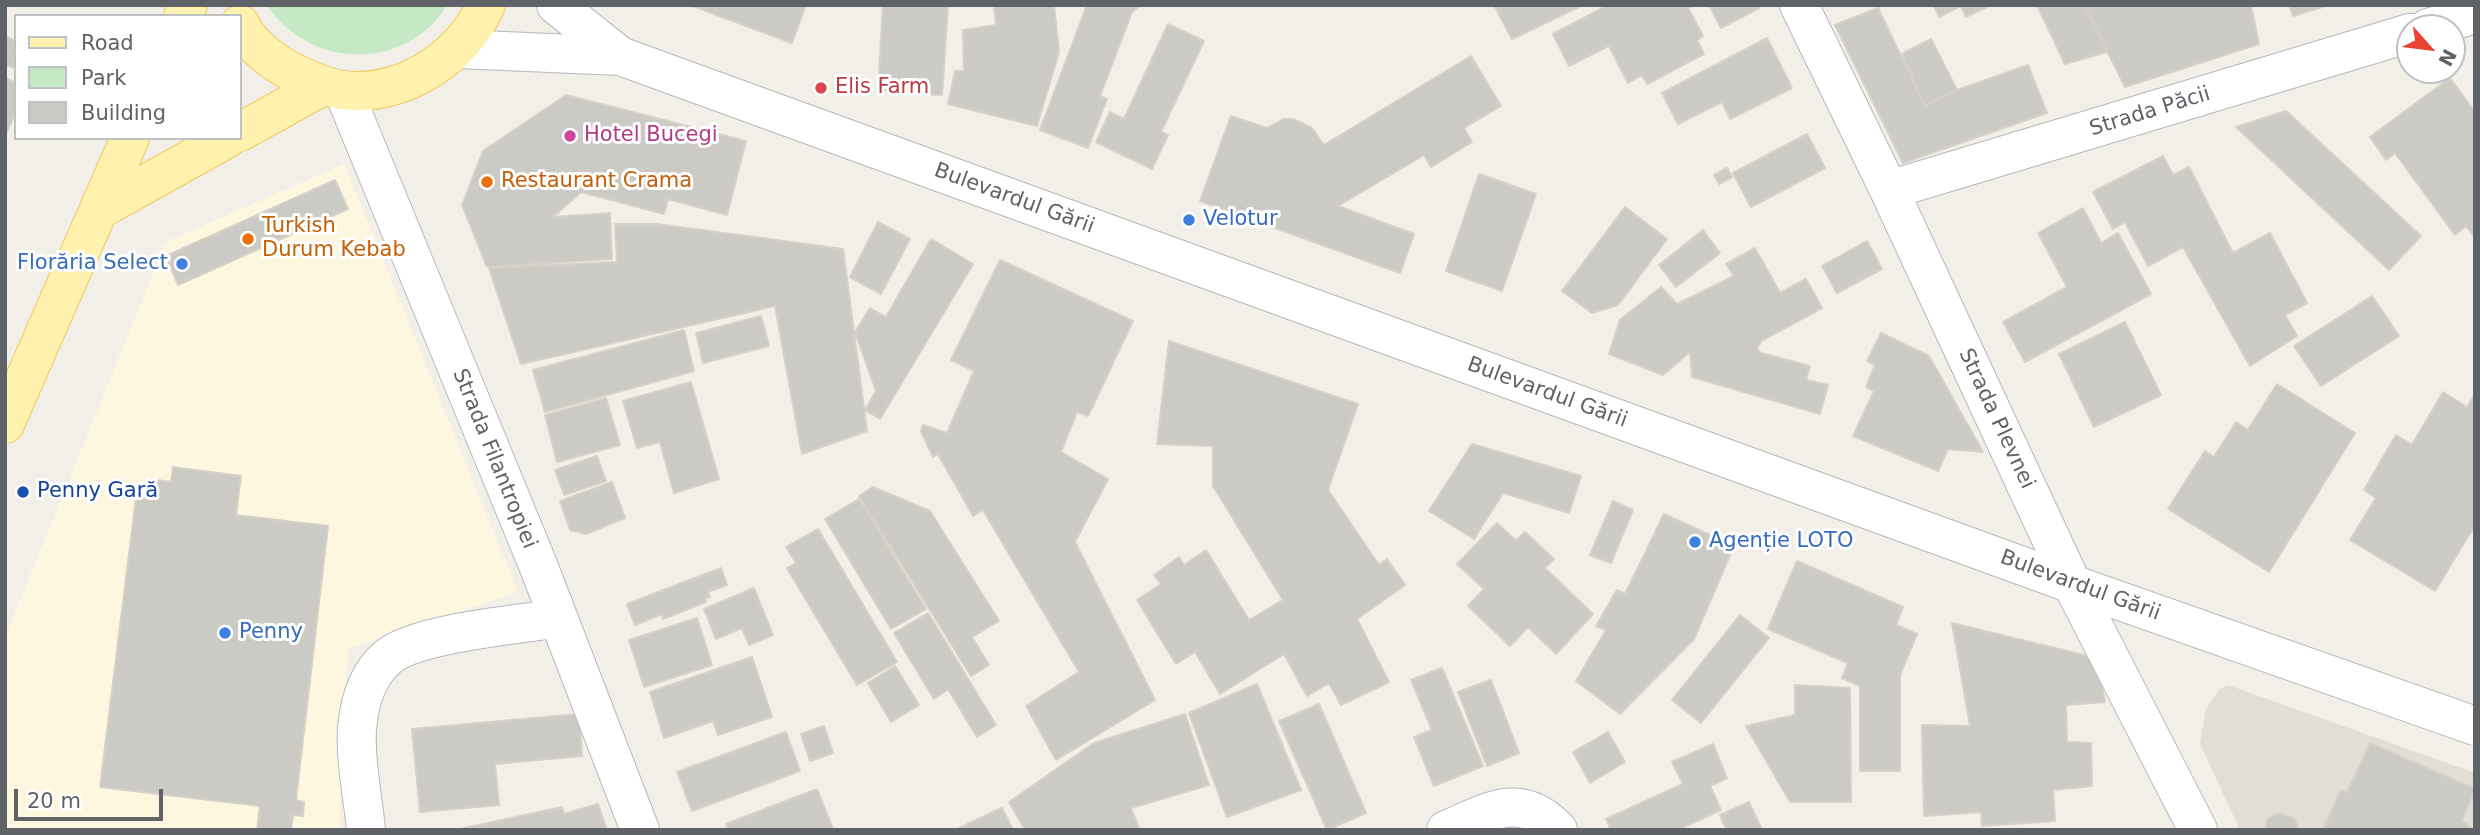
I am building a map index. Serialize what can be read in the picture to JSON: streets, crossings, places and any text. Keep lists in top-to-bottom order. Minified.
{"streets":{"street":["Strada Păcii","Bulevardul Gării","Strada Plevnei","Strada Filantropiei"]},"crossings":[["Strada Păcii","Strada Plevnei"],["Bulevardul Gării","Strada Plevnei"]],"places":["Elis Farm","Hotel Bucegi","Restaurant Crama","Velotur","Turkish Durum Kebab","Florăria Select","Penny Gară","Agenție LOTO","Penny"],"legend":["Road","Park","Building"],"scale_bar":"20 m","north":"bottom right"}
